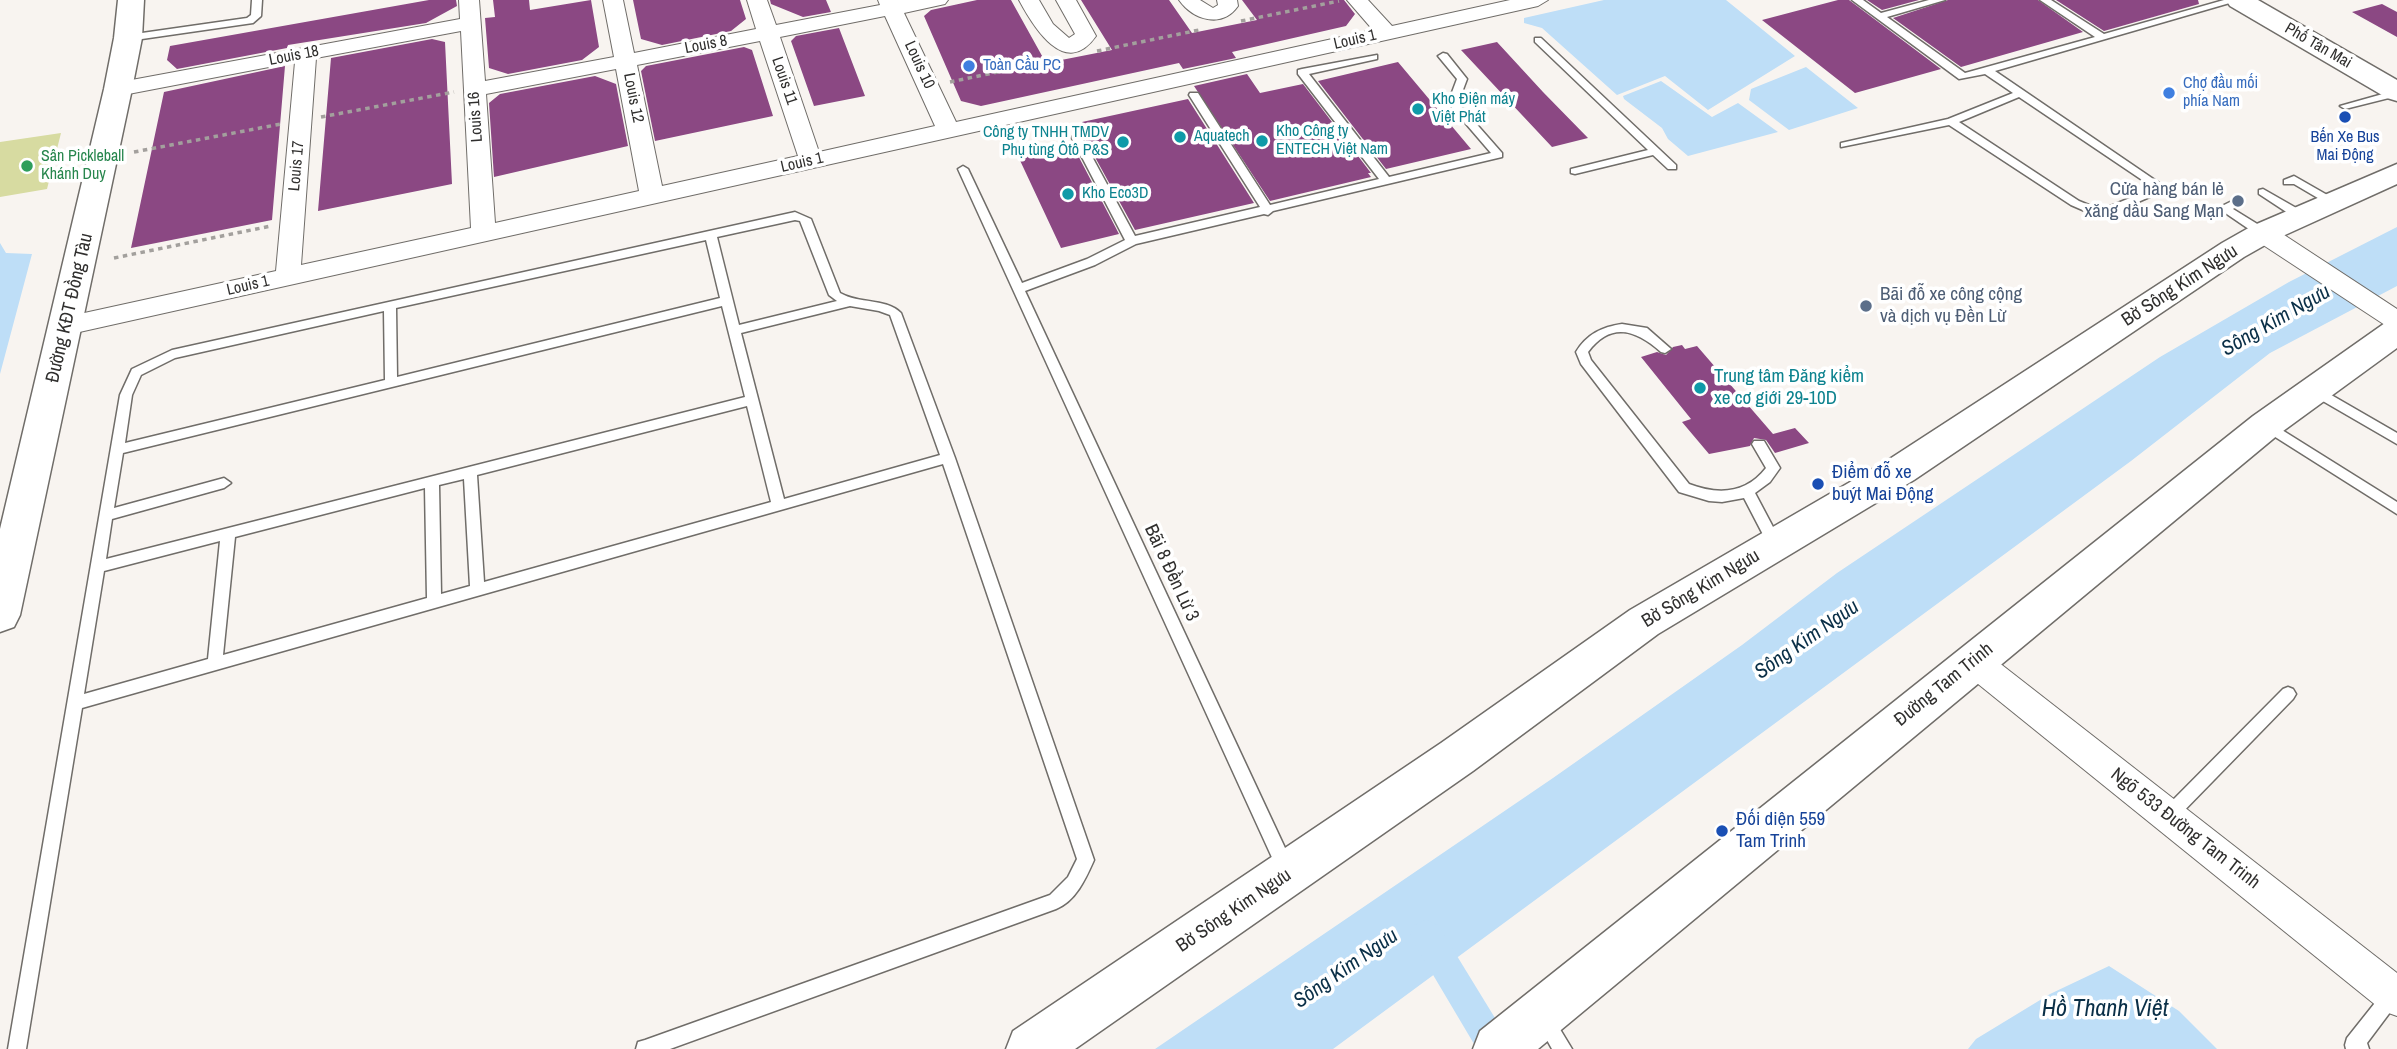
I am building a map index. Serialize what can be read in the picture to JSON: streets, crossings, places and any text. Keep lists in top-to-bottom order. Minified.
{"streets":{"main road":["Phố Tân Mai","Bờ Sông Kim Ngưu","Đường KĐT Đồng Tàu","Đường Tam Trinh"],"street":["Louis 1","Louis 8","Louis 18","Louis 10","Louis 11","Louis 12","Louis 16","Louis 17","Ngõ 533 Đường Tam Trinh"],"lane":["Bãi 8 Đền Lừ 3"]},"crossings":[["Louis 1","Louis 10"],["Louis 1","Louis 11"],["Louis 1","Louis 12"],["Louis 1","Louis 16"],["Louis 1","Louis 17"],["Louis 1","Đường KĐT Đồng Tàu"],["Louis 8","Louis 10"],["Louis 8","Louis 11"],["Louis 8","Louis 12"],["Louis 8","Louis 16"],["Louis 18","Louis 16"],["Louis 18","Louis 17"],["Louis 18","Đường KĐT Đồng Tàu"],["Bờ Sông Kim Ngưu","Bãi 8 Đền Lừ 3"],["Đường Tam Trinh","Ngõ 533 Đường Tam Trinh"]],"water":["Sông Kim Ngưu","Hồ Thanh Việt"],"places":["Toàn Cầu PC","Chợ đầu mối phía Nam","Kho Điện máy Việt Phát","Bến Xe Bus Mai Động","Aquatech","Kho Công ty ENTECH Việt Nam","Công ty TNHH TMDV Phụ tùng Ôtô P&S","Sân Pickleball Khánh Duy","Kho Eco3D","Cửa hàng bán lẻ xăng dầu Sang Mạn","Bãi đỗ xe công cộng và dịch vụ Đền Lừ","Trung tâm Đăng kiểm xe cơ giới 29-10D","Điểm đỗ xe buýt Mai Động","Đối diện 559 Tam Trinh"]}
